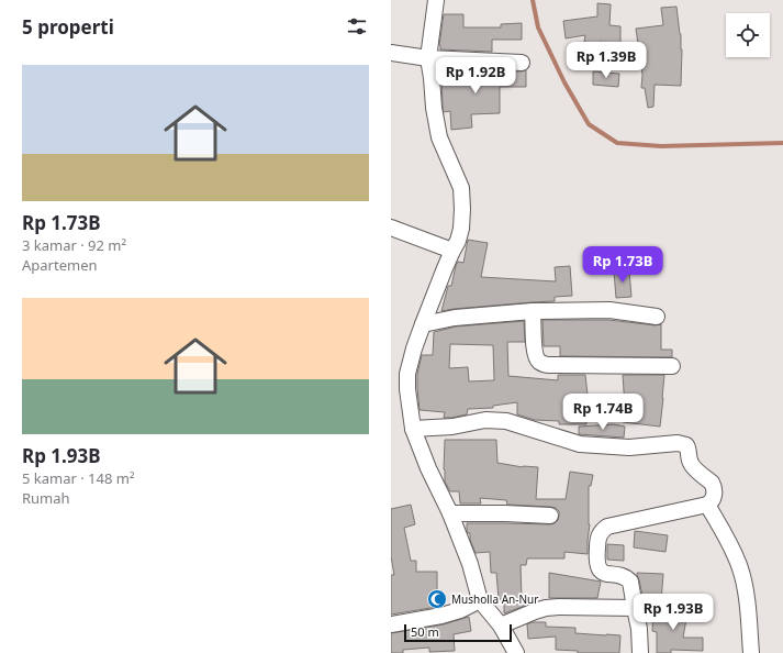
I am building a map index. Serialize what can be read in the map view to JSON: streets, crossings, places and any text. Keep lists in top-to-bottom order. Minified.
{"places":{"mosque":["Musholla An-Nur"]},"scale_bar":"50 m","page":{"heading":"5 properti","price":["Rp 1.39B","Rp 1.92B","Rp 1.73B","Rp 1.74B","Rp 1.93B"],"list":[{"name":"Rp 1.73B","note":"3 kamar · 92 m² · Apartemen"},{"name":"Rp 1.93B","note":"5 kamar · 148 m² · Rumah"}],"scale":"50 m"}}
